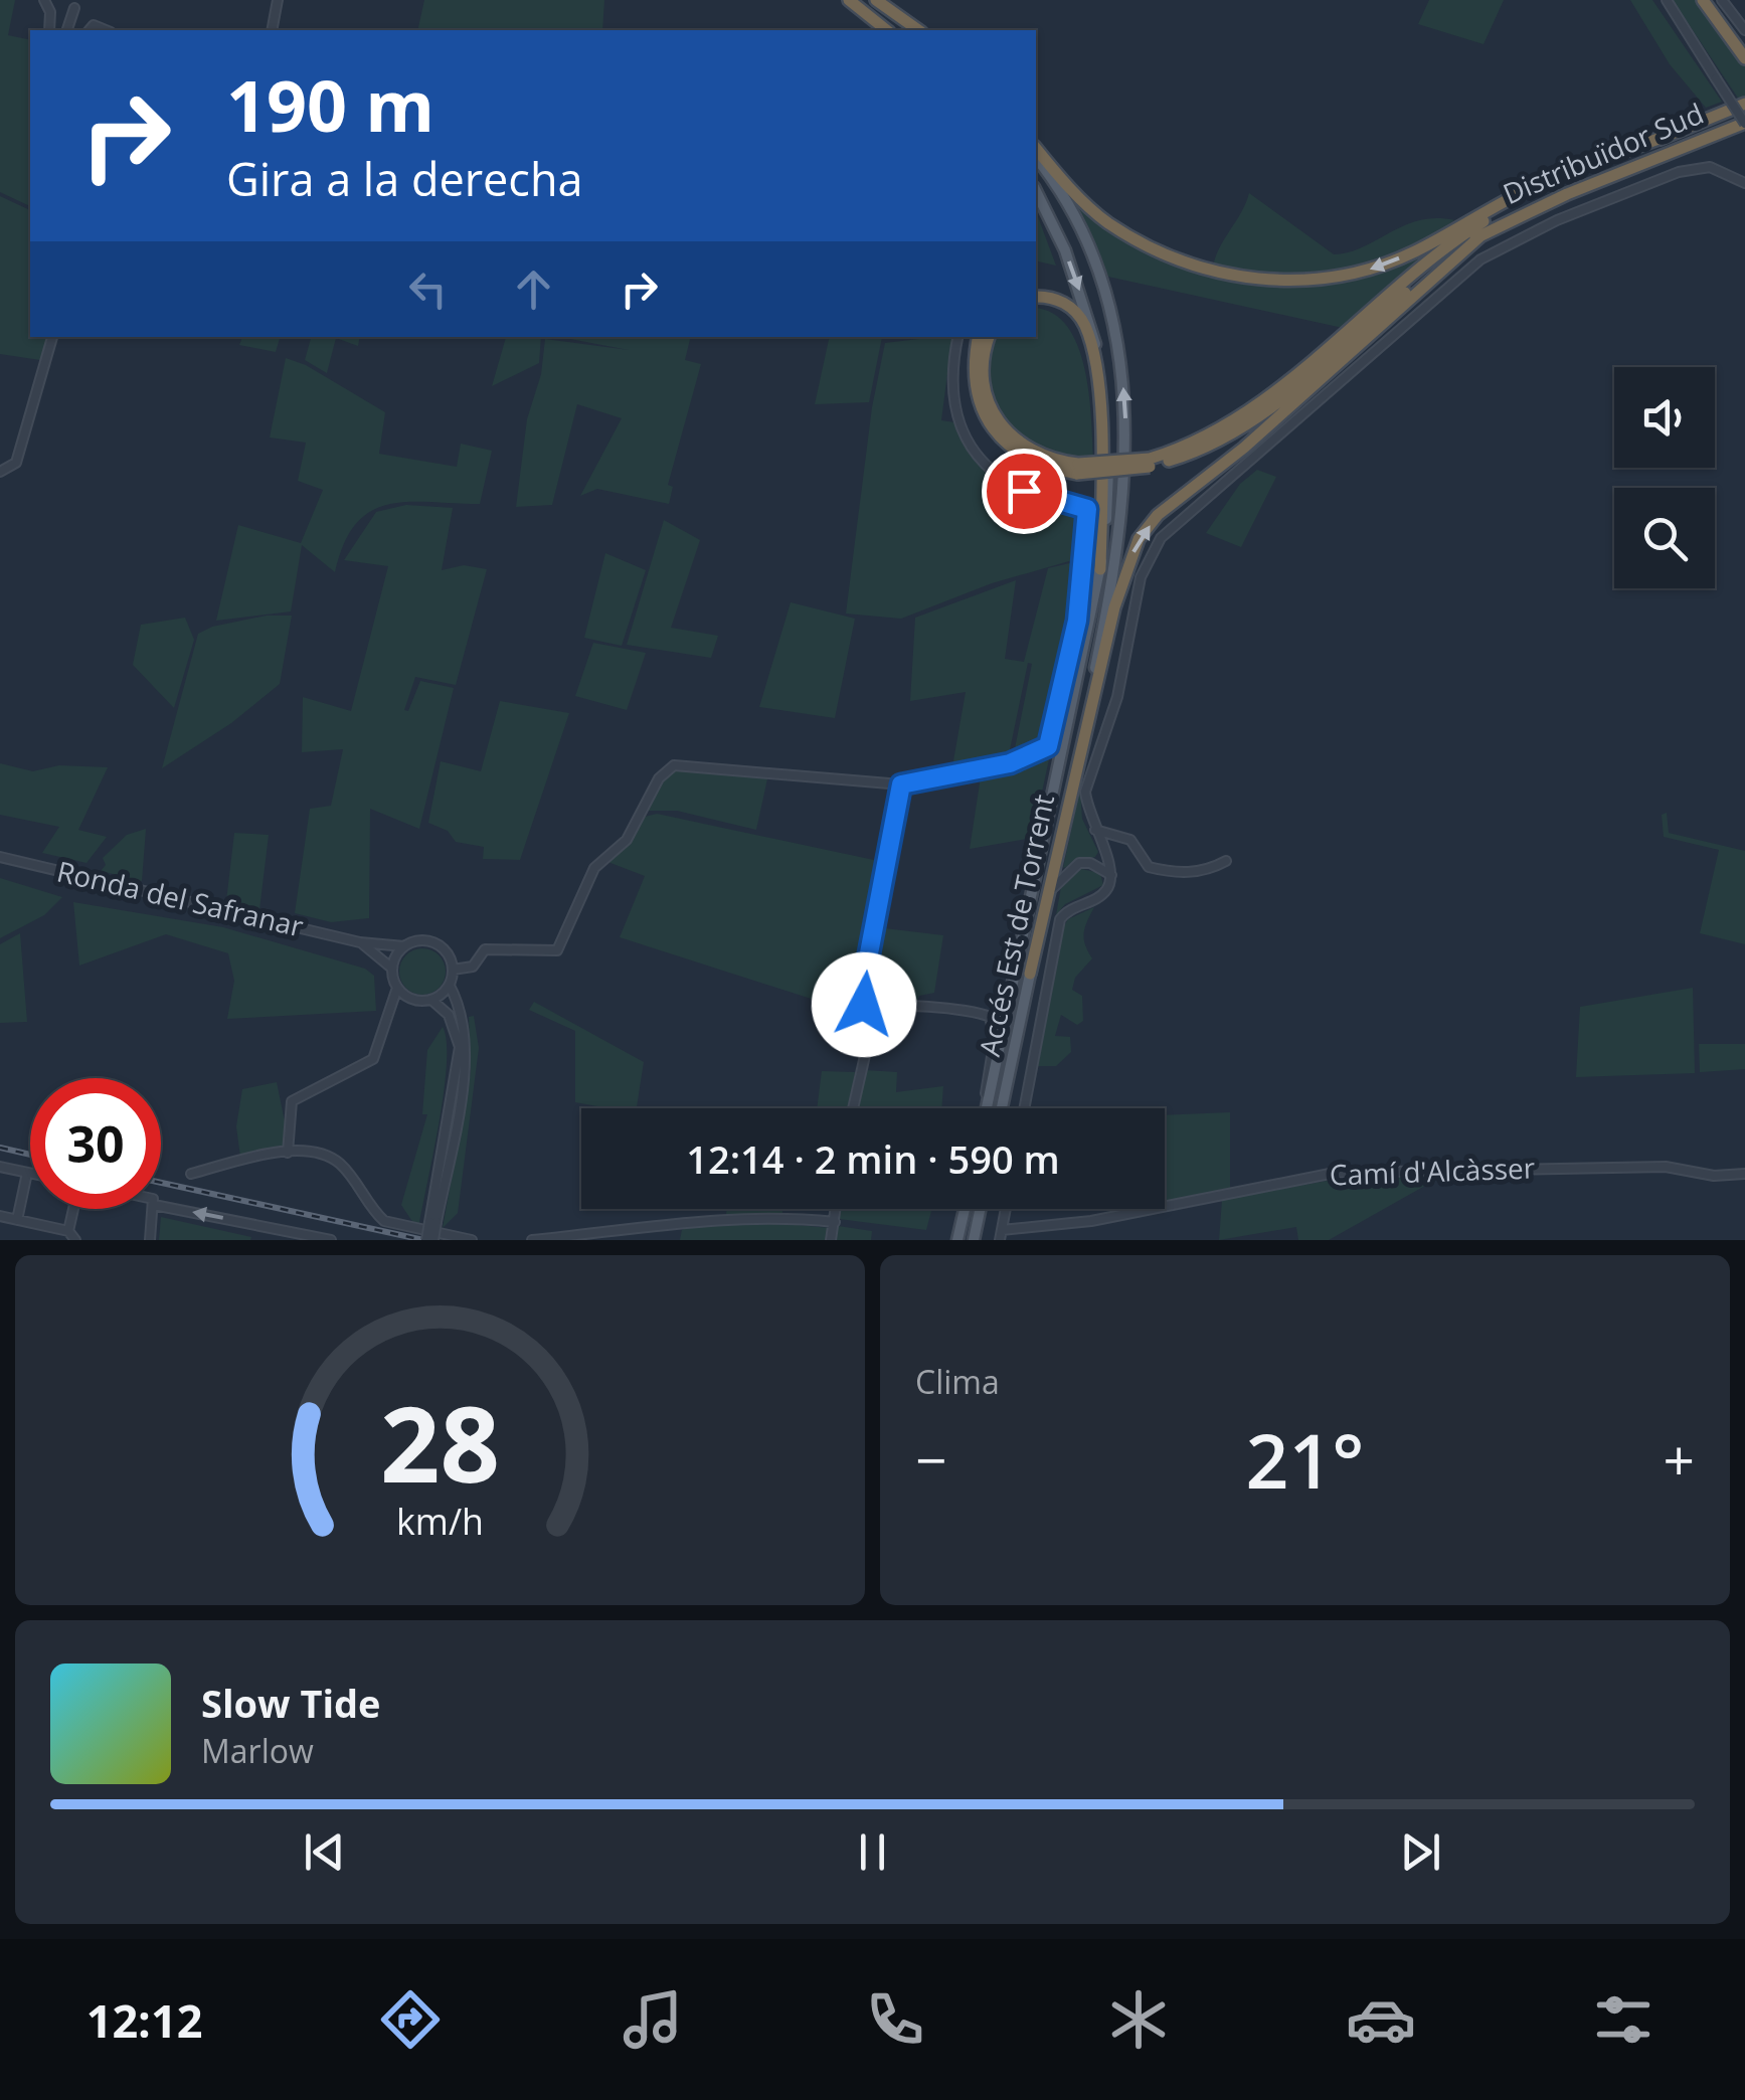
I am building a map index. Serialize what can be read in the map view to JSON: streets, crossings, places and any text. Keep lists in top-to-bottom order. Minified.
{"streets":{"highway":["Distribuïdor Sud"],"main road":["Accés Est de Torrent"],"street":["Ronda del Safranar","Camí d'Alcàsser"]},"page":{"turn":["190 m","Gira a la derecha"],"limit":"30","trip":"12:14 · 2 min · 590 m","tile":"Clima","heat":["−","21°","+"],"song":["Slow Tide","Marlow"],"tabs":"12:12","gauge":["28","km/h"]}}
